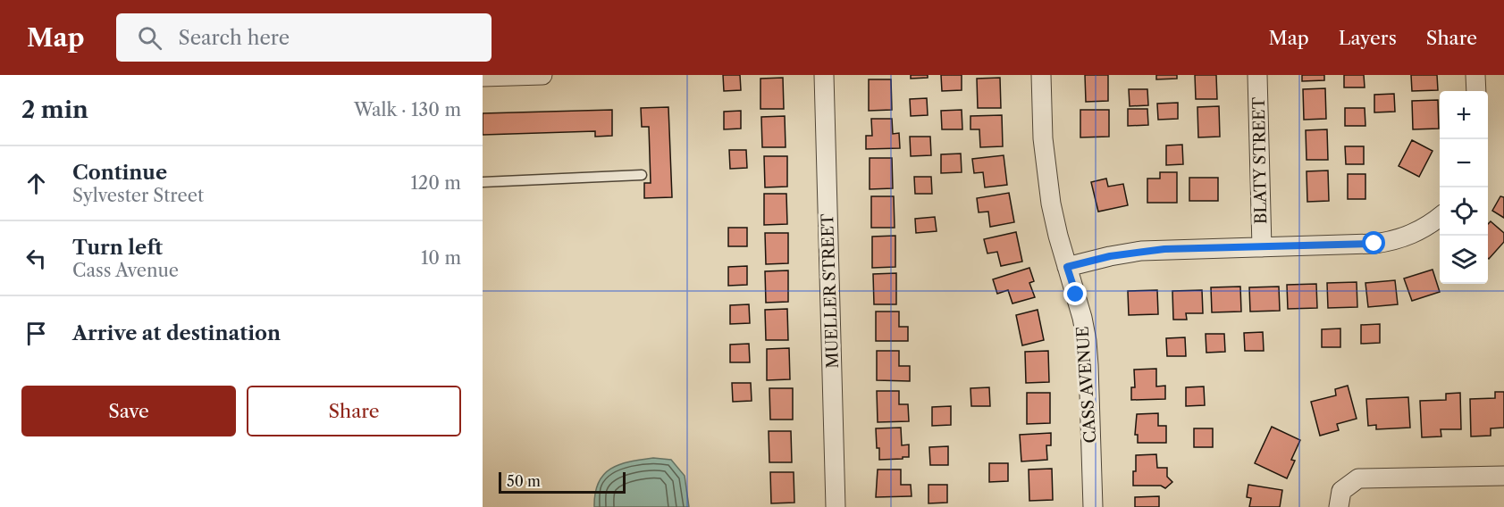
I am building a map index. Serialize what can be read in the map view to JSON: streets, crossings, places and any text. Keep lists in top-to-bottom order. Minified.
{"streets":{"street":["BLATY STREET","MUELLER STREET","CASS AVENUE"]},"scale_bar":"50 m","page":{"header":"Map","search":"Search here","nav":["Map","Layers","Share"],"heading":["2 min","Walk · 130 m"],"map_buttons":["+","−"],"list":[["Continue","Sylvester Street","120 m"],["Turn left","Cass Avenue","10 m"],"Arrive at destination"],"buttons":["Save","Share"],"scale":"50 m"}}
